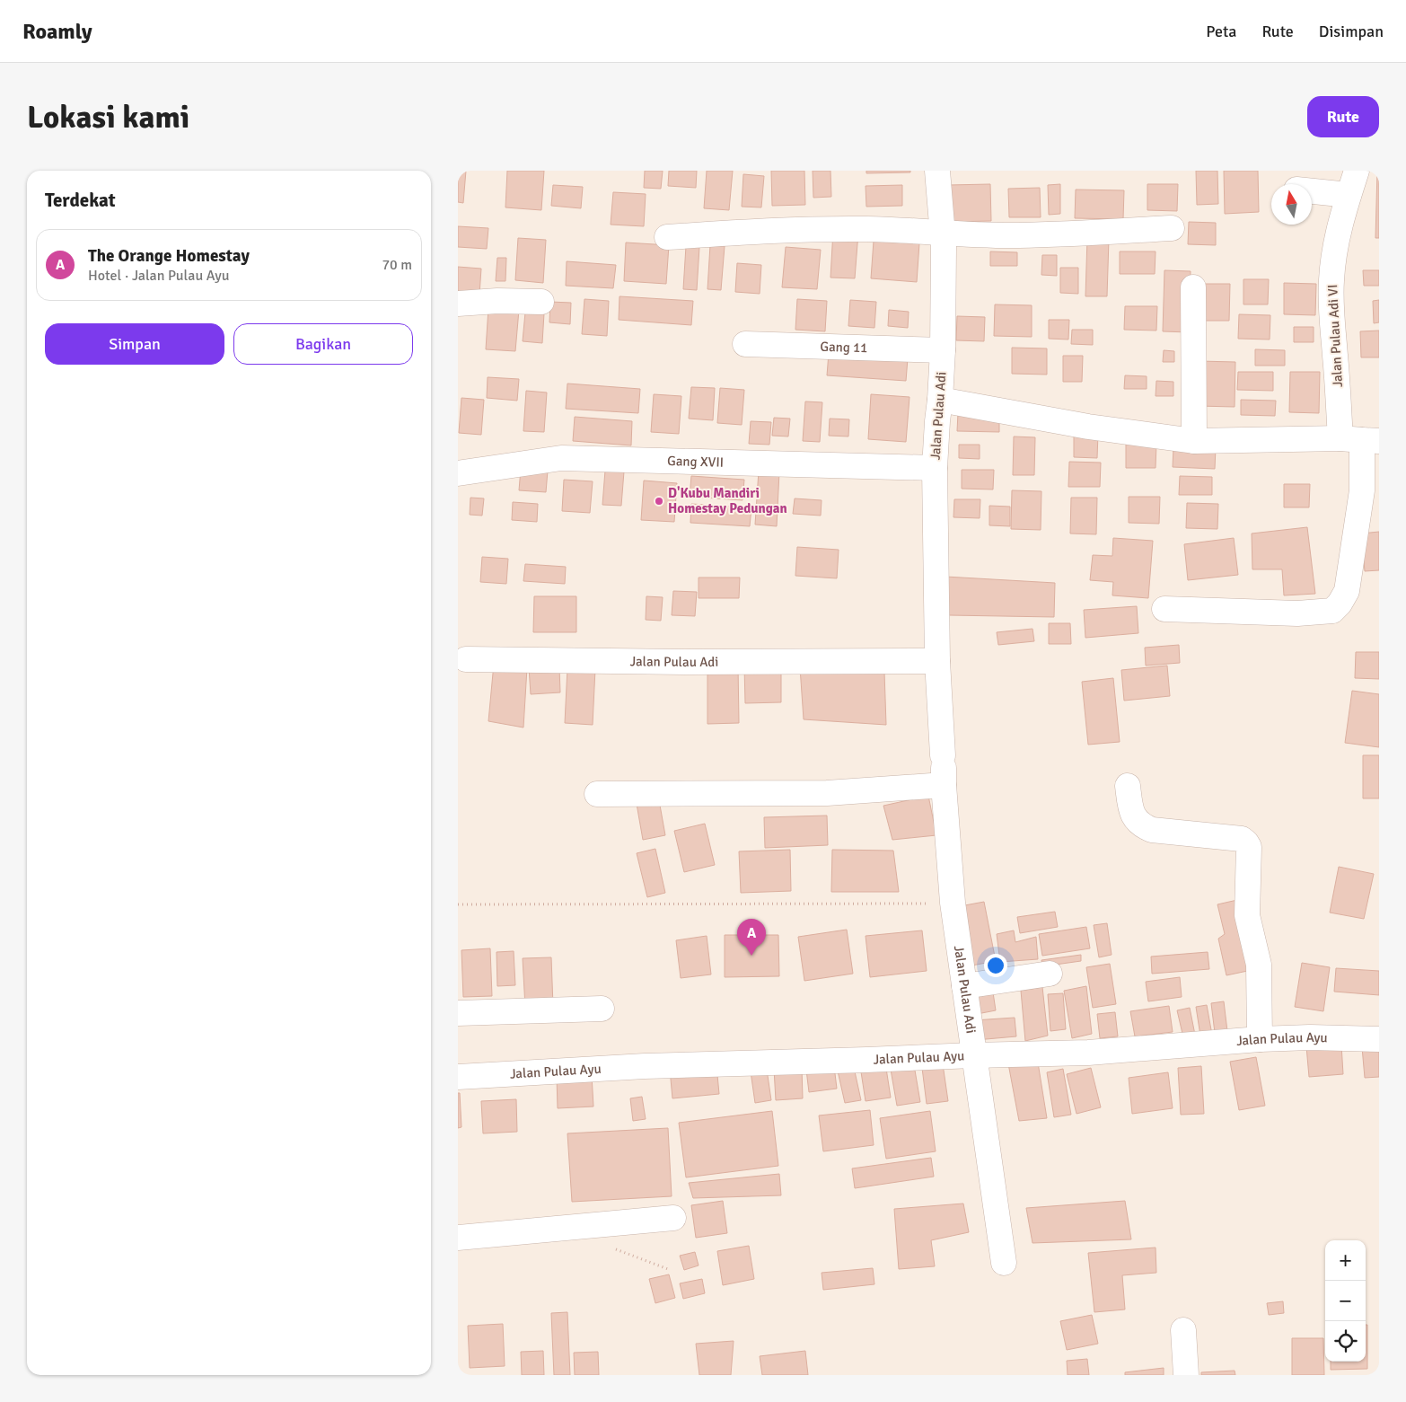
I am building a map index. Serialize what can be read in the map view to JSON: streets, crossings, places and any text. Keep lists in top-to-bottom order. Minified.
{"streets":{"street":["Jalan Pulau Adi VI","Gang 11","Jalan Pulau Adi","Gang XVII","Jalan Pulau Ayu"]},"crossings":[["Gang 11","Jalan Pulau Adi"],["Jalan Pulau Adi","Gang XVII"],["Jalan Pulau Adi","Jalan Pulau Ayu"]],"places":["D'Kubu Mandiri Homestay Pedungan"],"north":"top","page":{"header":"Roamly","nav":["Peta","Rute","Disimpan"],"buttons":["Rute",["Simpan","Bagikan"]],"title":"Lokasi kami","heading":"Terdekat","list":[{"mark":"A","name":"The Orange Homestay","note":"Hotel · Jalan Pulau Ayu","value":"70 m"}],"pins":"A","map_buttons":["+","−"]}}
